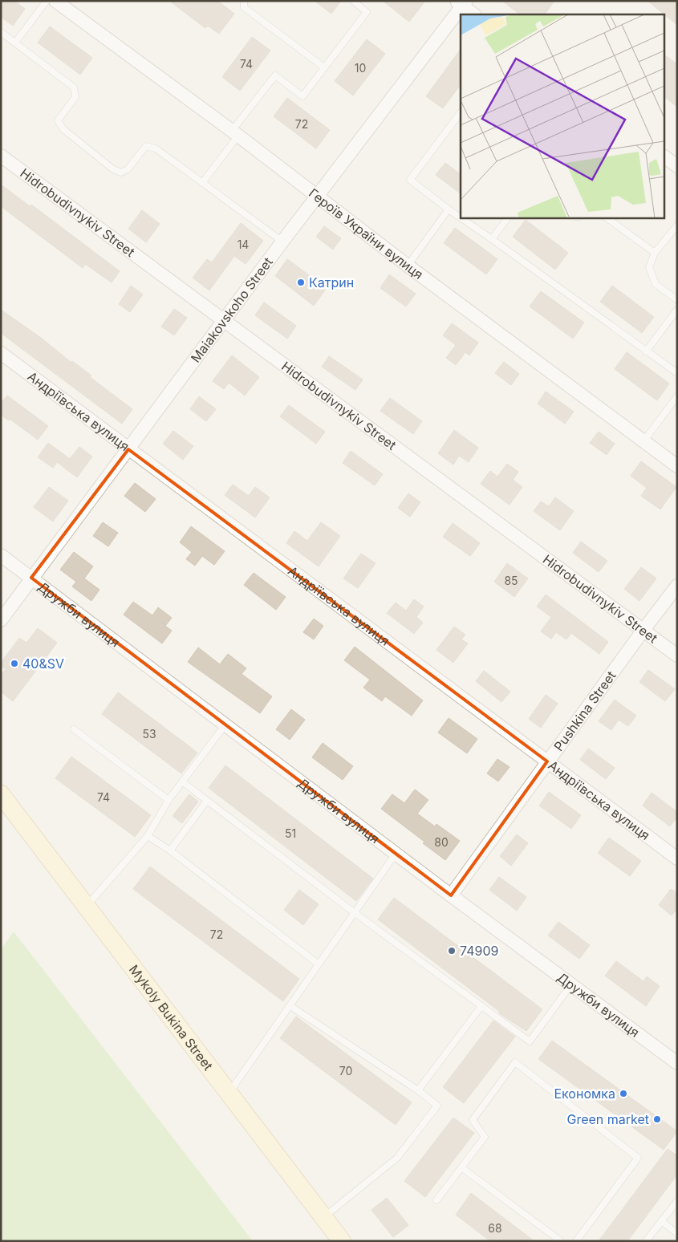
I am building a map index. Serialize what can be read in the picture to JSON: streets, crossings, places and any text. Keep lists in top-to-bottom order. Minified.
{"streets":{"street":["Hidrobudivnykiv Street","Героїв України вулиця","Maiakovskoho Street","Андріївська вулиця","Дружби вулиця","Pushkina Street","Mykoly Bukina Street"]},"crossings":[["Hidrobudivnykiv Street","Maiakovskoho Street"],["Hidrobudivnykiv Street","Pushkina Street"],["Героїв України вулиця","Maiakovskoho Street"],["Maiakovskoho Street","Андріївська вулиця"],["Maiakovskoho Street","Дружби вулиця"],["Андріївська вулиця","Pushkina Street"],["Дружби вулиця","Pushkina Street"]],"places":["Катрин","40&SV","74909","Економка","Green market"],"house_numbers":["74","10","72","14","85","53","74","51","80","72","70","68"]}
